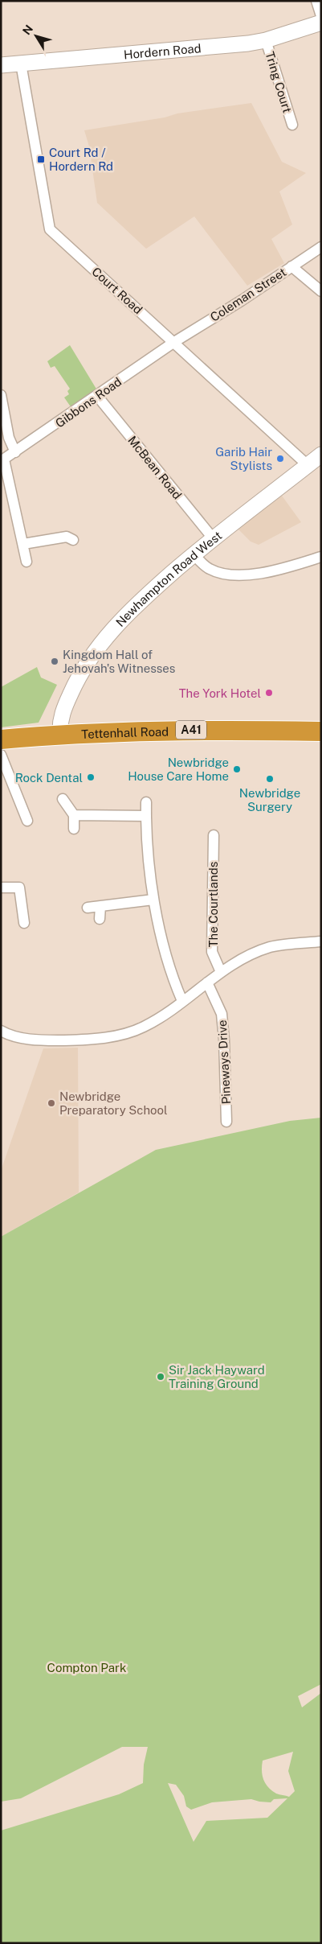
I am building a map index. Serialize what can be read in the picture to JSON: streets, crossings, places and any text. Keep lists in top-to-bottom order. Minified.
{"streets":{"highway":["A41","Tettenhall Road"],"street":["Hordern Road","Tring Court","Court Road","Coleman Street","Gibbons Road","McBean Road","Newhampton Road West","The Courtlands","Pineways Drive"]},"crossings":[["Hordern Road","Tring Court"],["Hordern Road","Court Road"],["Court Road","Coleman Street"],["Court Road","Gibbons Road"],["Court Road","Newhampton Road West"],["Coleman Street","Gibbons Road"],["Gibbons Road","McBean Road"],["McBean Road","Newhampton Road West"],["Newhampton Road West","Tettenhall Road"]],"parks":["Compton Park"],"places":{"transit":["Court Rd / Hordern Rd"],"other":["Garib Hair Stylists","Kingdom Hall of Jehovah's Witnesses","The York Hotel","Newbridge House Care Home","Rock Dental","Newbridge Surgery","Newbridge Preparatory School","Sir Jack Hayward Training Ground"]},"north":"top left"}
